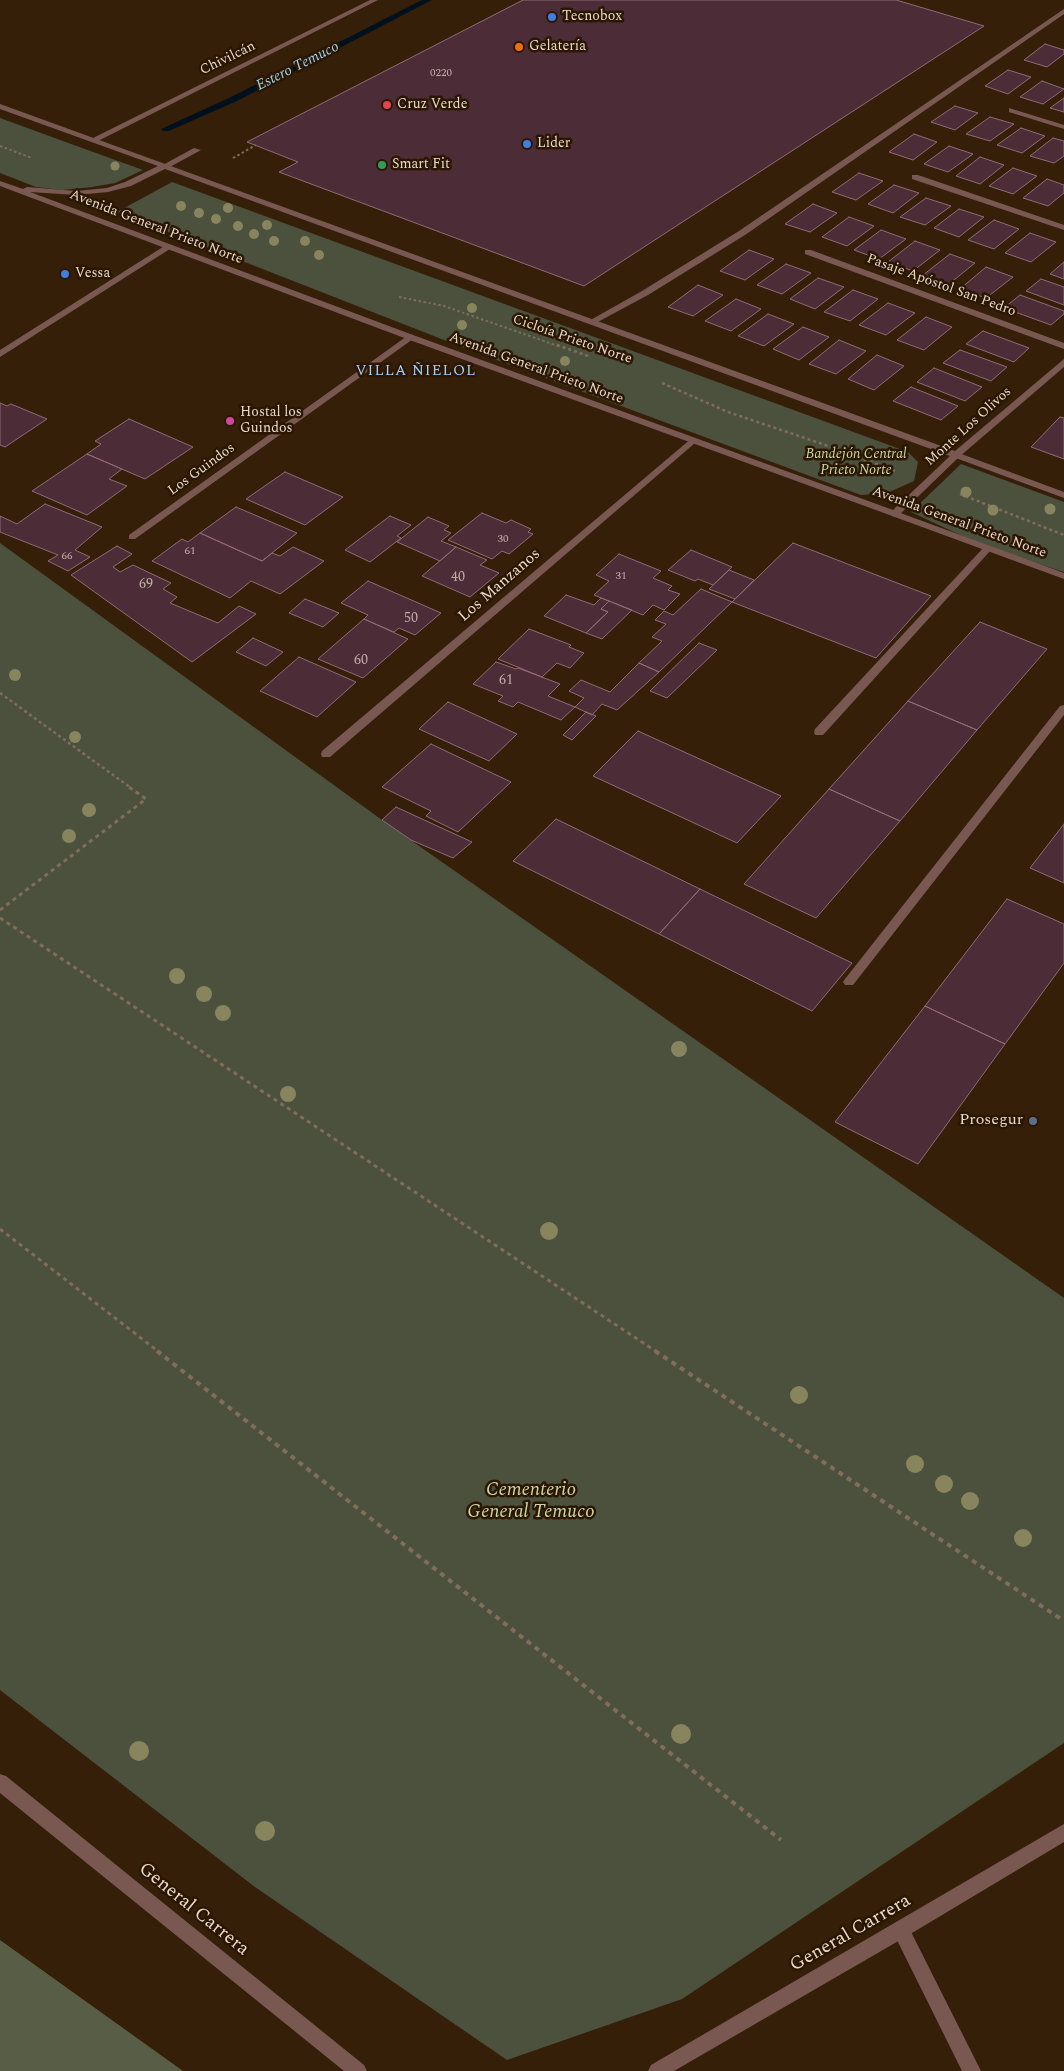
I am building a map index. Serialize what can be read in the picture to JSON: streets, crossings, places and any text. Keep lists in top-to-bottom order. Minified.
{"streets":{"street":["Chivilcán","Avenida General Prieto Norte","Pasaje Apóstol San Pedro","Monte Los Olivos","Los Guindos","Los Manzanos","General Carrera"],"path":["Cicloía Prieto Norte"]},"crossings":[["Avenida General Prieto Norte","Monte Los Olivos"],["Avenida General Prieto Norte","Los Guindos"],["Avenida General Prieto Norte","Los Manzanos"]],"districts":["VILLA ÑIELOL"],"water":["Estero Temuco"],"parks":["Bandejón Central Prieto Norte","Cementerio General Temuco"],"places":["Tecnobox","Gelatería","Cruz Verde","Lider","Smart Fit","Vessa","Hostal los Guindos","Prosegur"],"house_numbers":["0220","30","61","66","31","40","69","50","60","61"]}
